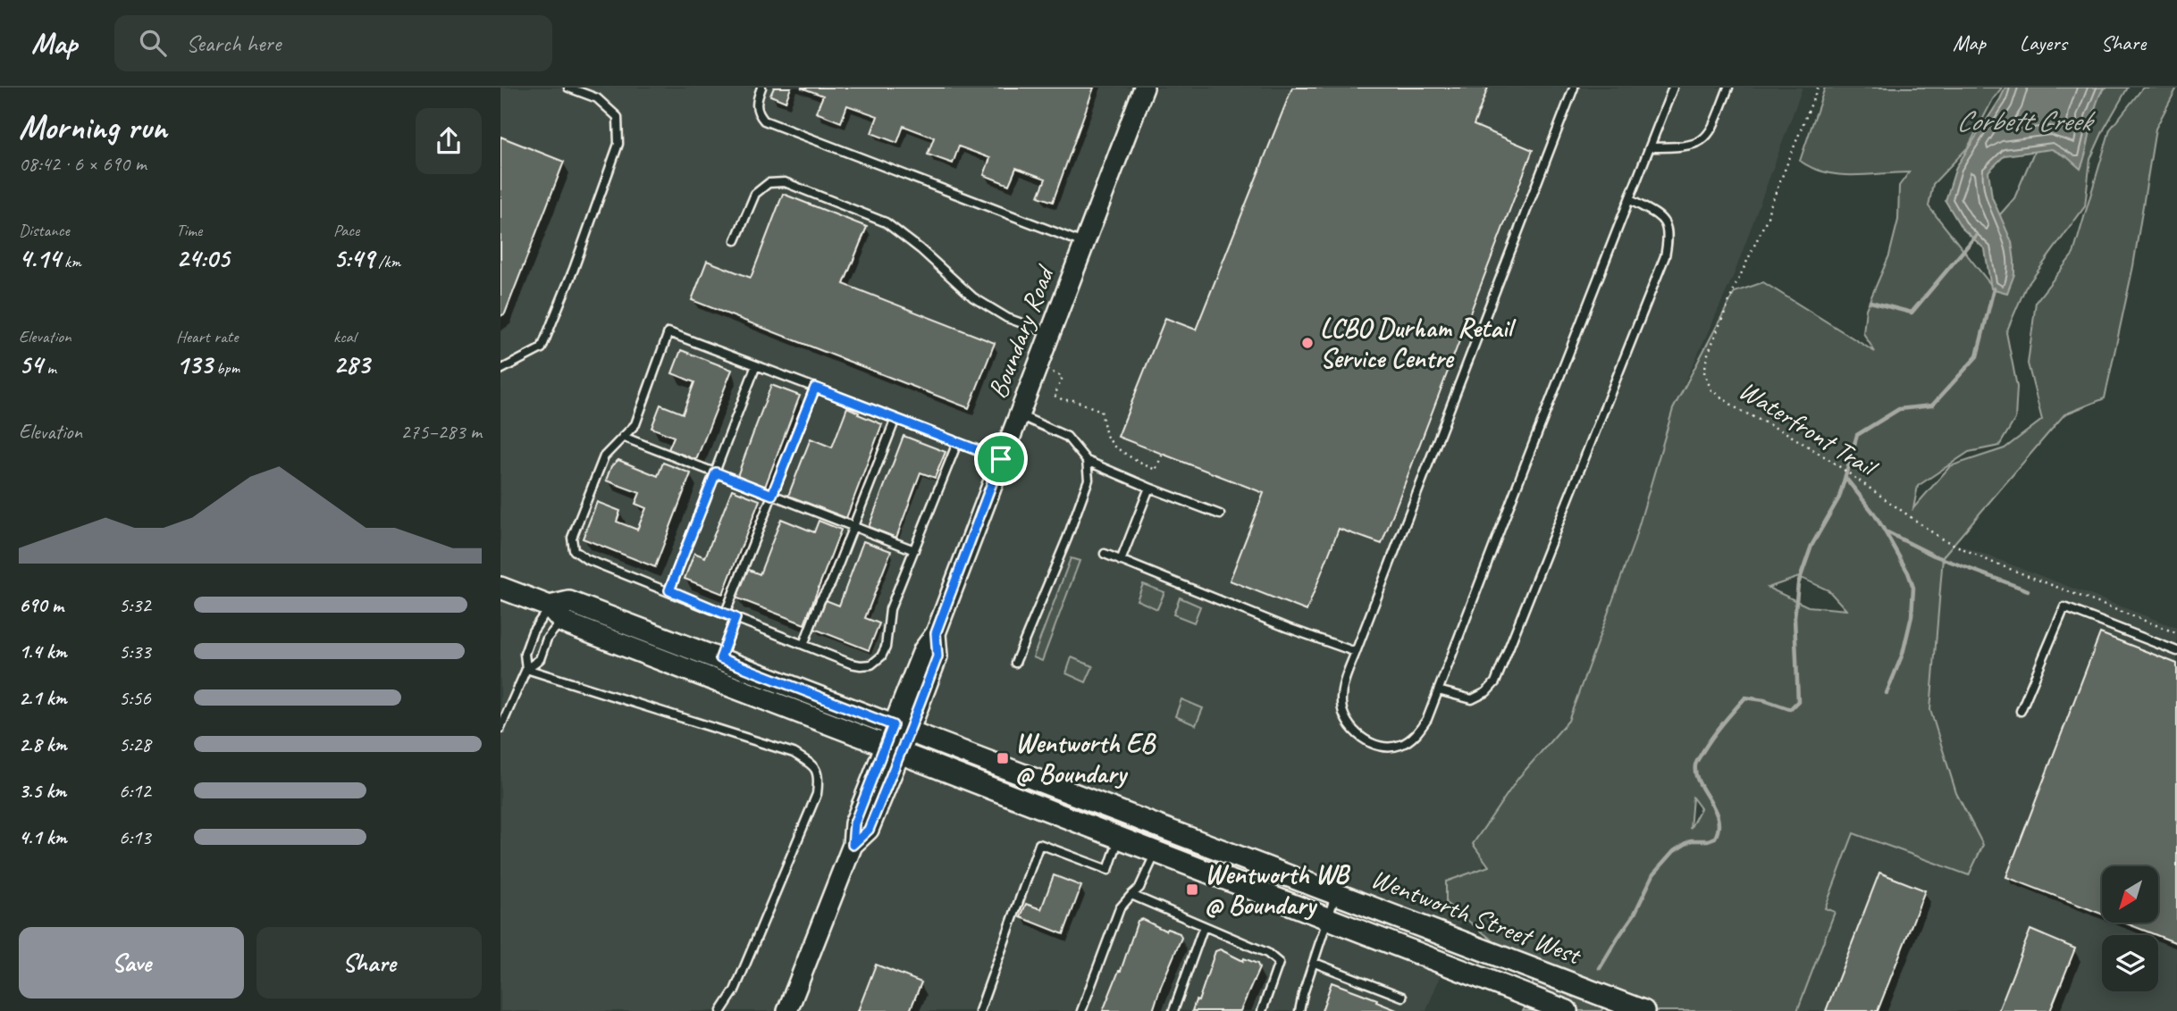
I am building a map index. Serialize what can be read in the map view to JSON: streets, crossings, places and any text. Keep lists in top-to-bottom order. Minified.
{"streets":{"main road":["Wentworth Street West"],"street":["Boundary Road"],"path":["Waterfront Trail"]},"crossings":[["Boundary Road","Wentworth Street West"]],"water":["Corbett Creek"],"places":{"other":["LCBO Durham Retail Service Centre"],"transit":["Wentworth EB @ Boundary","Wentworth WB @ Boundary"]},"north":"bottom left","page":{"header":"Map","search":"Search here","nav":["Map","Layers","Share"],"heading":["Morning run","08:42 · 6 × 690 m"],"stats":[["Distance","4.14 km"],["Time","24:05"],["Pace","5:49 /km"],["Elevation","54 m"],["Heart rate","133 bpm"],["kcal","283"]],"chart":["Elevation","275–283 m"],"list":[{"name":"690 m","note":"5:32"},{"name":"1.4 km","note":"5:33"},{"name":"2.1 km","note":"5:56"},{"name":"2.8 km","note":"5:28"},{"name":"3.5 km","note":"6:12"},{"name":"4.1 km","note":"6:13"}],"buttons":["Save","Share"]}}
